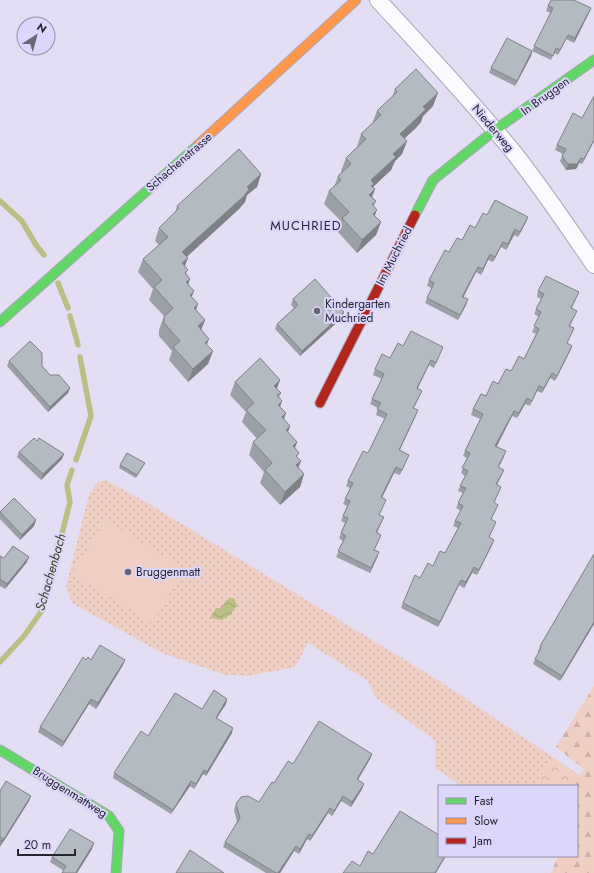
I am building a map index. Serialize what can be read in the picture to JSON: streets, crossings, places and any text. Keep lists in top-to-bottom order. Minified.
{"streets":{"street":["In Bruggen","Niederweg","Schachenstrasse","Im Muchried","Bruggenmattweg"]},"crossings":[["In Bruggen","Niederweg"],["In Bruggen","Im Muchried"],["Niederweg","Im Muchried"]],"districts":["MUCHRIED"],"water":["Schachenbach"],"places":["Kindergarten Muchried","Bruggenmatt"],"legend":["Fast","Slow","Jam"],"scale_bar":"20 m","north":"top right"}
